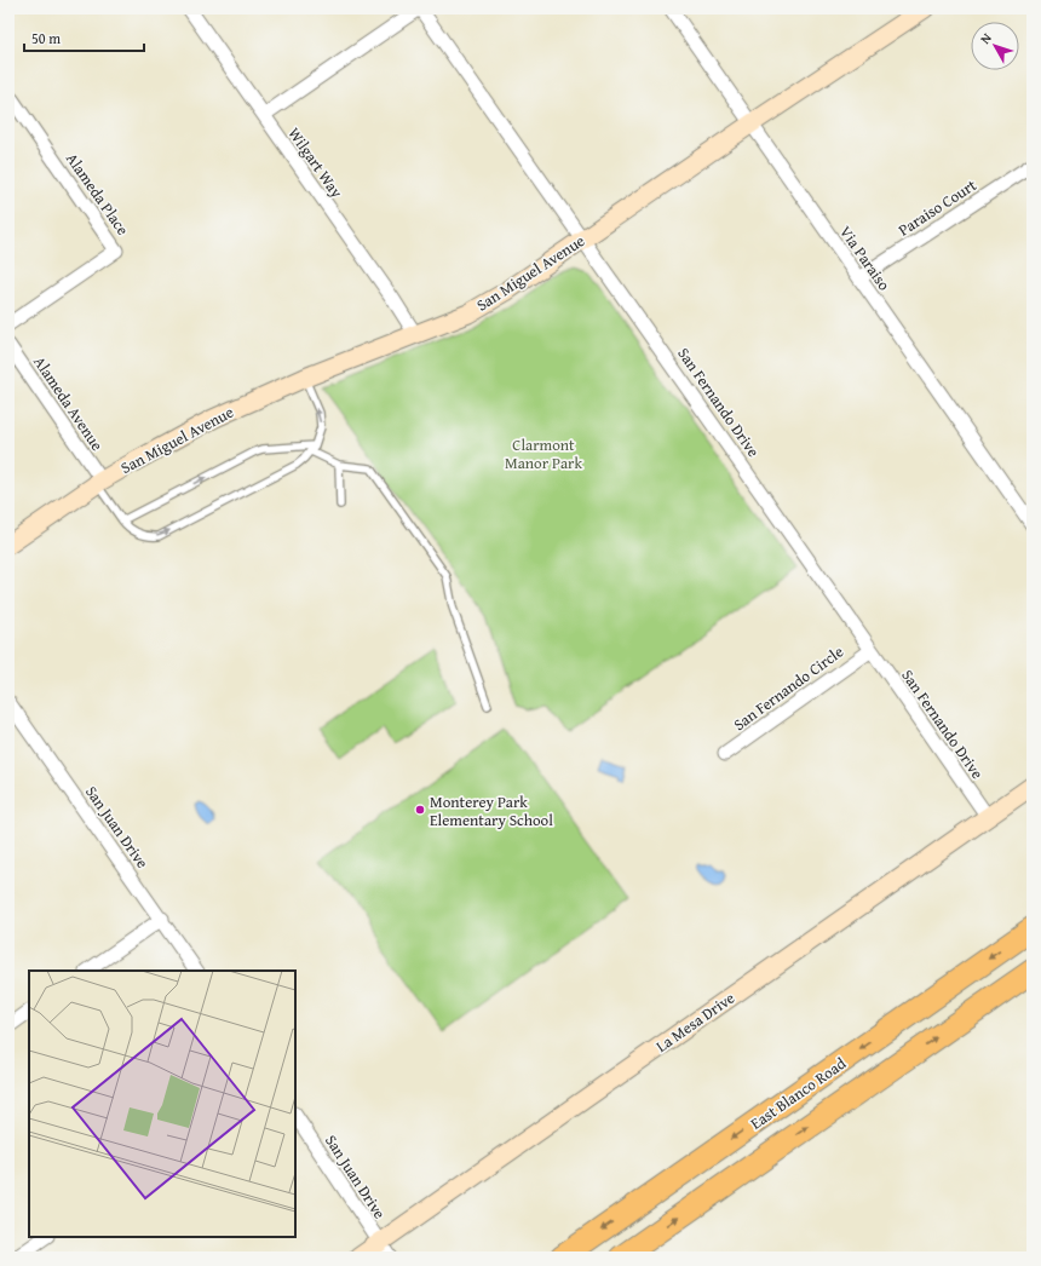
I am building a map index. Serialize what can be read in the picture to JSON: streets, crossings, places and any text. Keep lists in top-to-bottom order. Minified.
{"streets":{"highway":["East Blanco Road"],"street":["Wilgart Way","Alameda Place","Paraiso Court","Via Paraiso","San Miguel Avenue","San Fernando Drive","Alameda Avenue","San Fernando Circle","San Juan Drive","La Mesa Drive"]},"crossings":[["Wilgart Way","San Miguel Avenue"],["Wilgart Way","San Fernando Drive"],["Paraiso Court","Via Paraiso"],["Via Paraiso","San Miguel Avenue"],["San Miguel Avenue","San Fernando Drive"],["San Miguel Avenue","Alameda Avenue"],["San Fernando Drive","San Fernando Circle"],["San Fernando Drive","La Mesa Drive"],["San Juan Drive","La Mesa Drive"]],"parks":["Clarmont Manor Park"],"places":["Monterey Park Elementary School"],"scale_bar":"50 m","north":"top left"}
